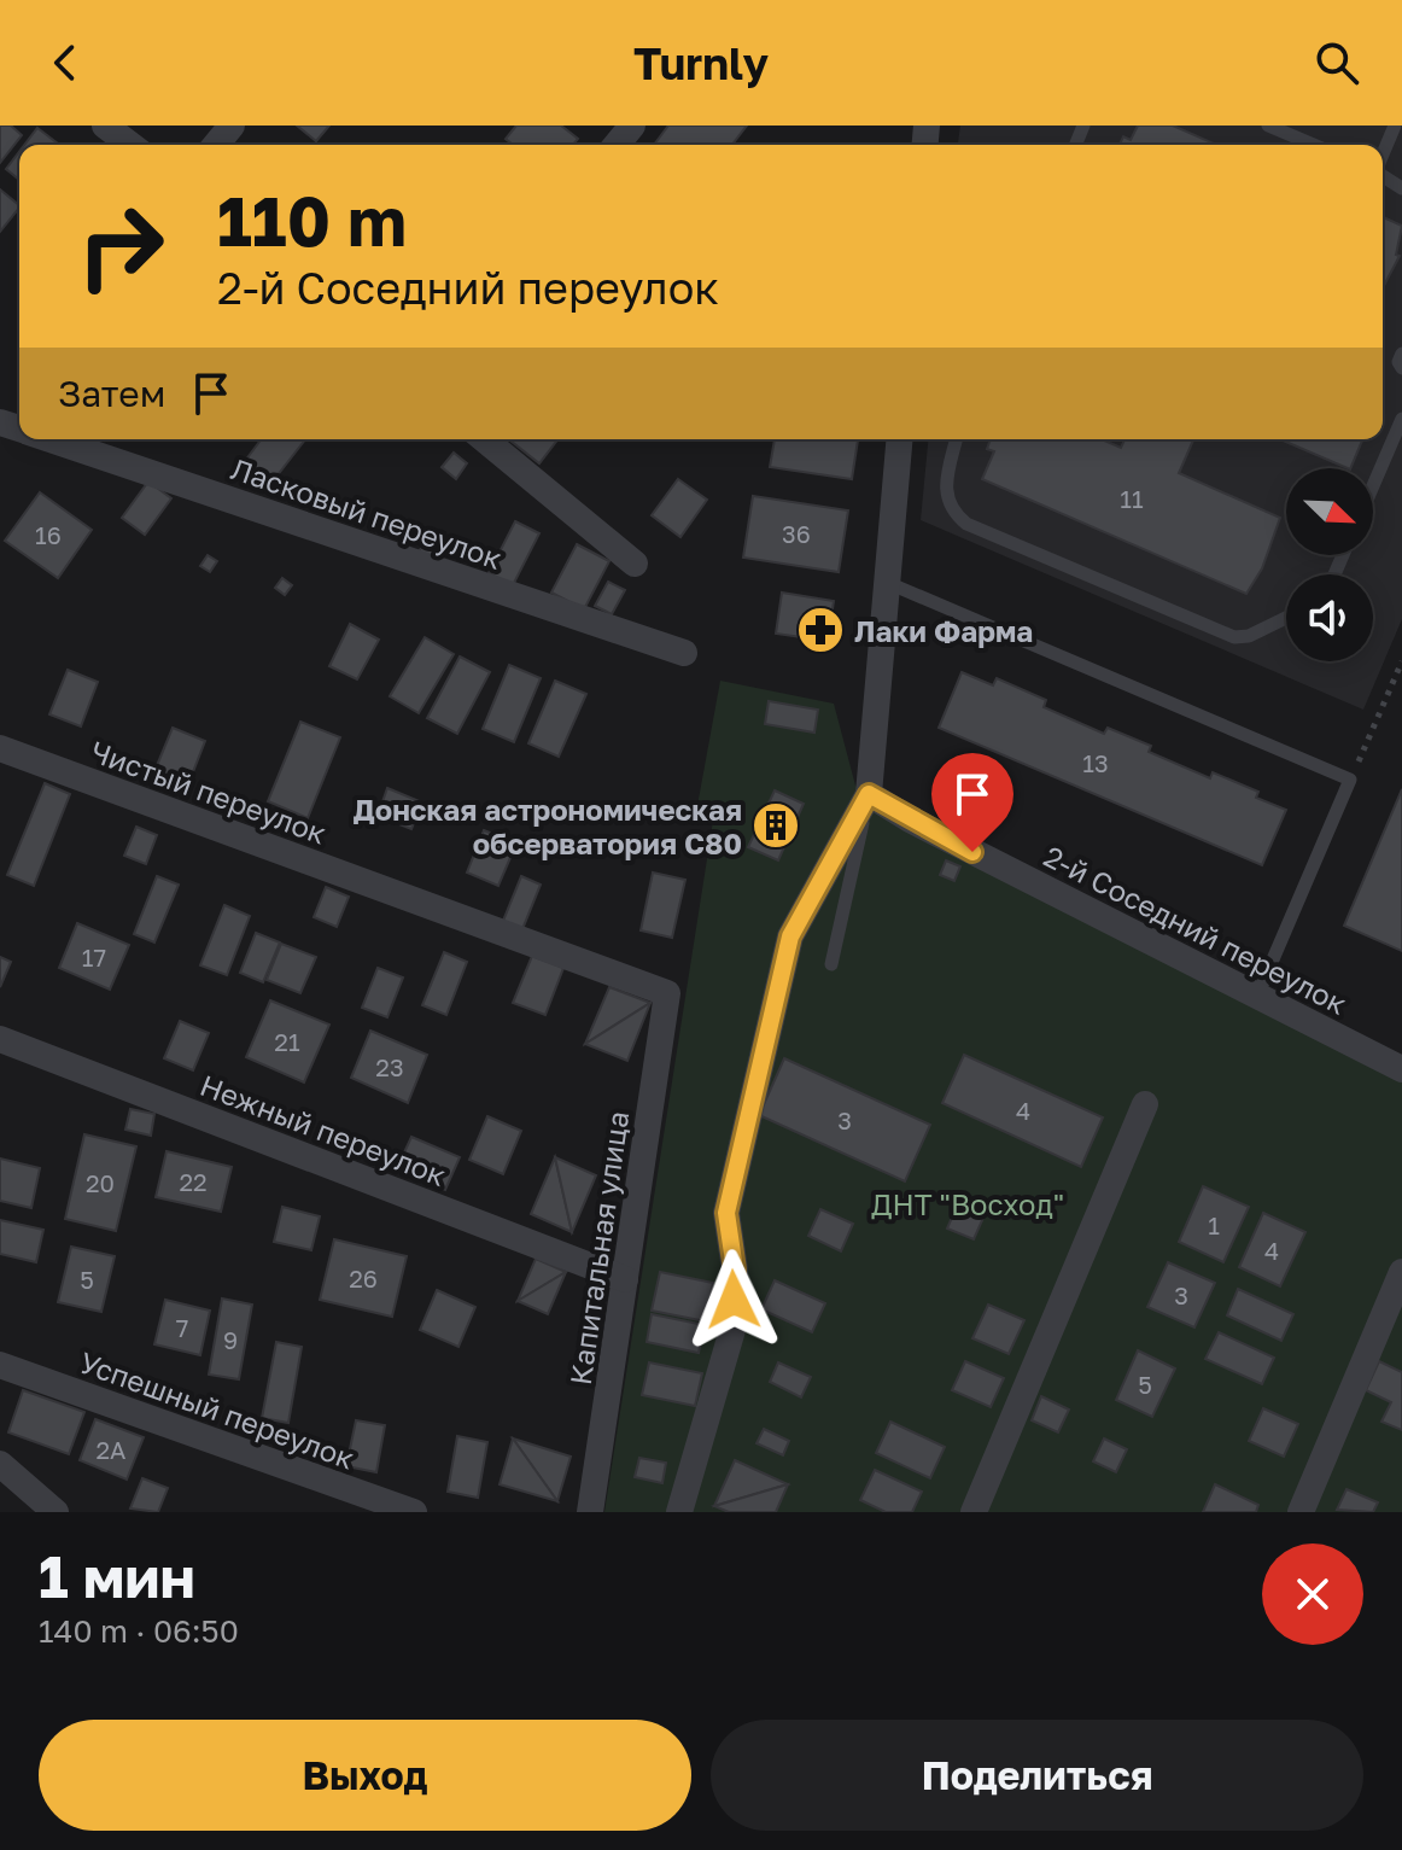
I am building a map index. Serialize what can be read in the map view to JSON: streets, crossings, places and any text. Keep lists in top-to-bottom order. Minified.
{"streets":{"street":["Ласковый переулок","Чистый переулок","2-й Соседний переулок","Нежный переулок","Капитальная улица","Успешный переулок"]},"crossings":[["Чистый переулок","Капитальная улица"],["Нежный переулок","Капитальная улица"]],"parks":["ДНТ \"Восход\""],"places":{"pharmacy":["Лаки Фарма"],"building":["Донская астрономическая обсерватория C80"]},"house_numbers":["11","36","16","13","17","21","23","4","3","22","20","1","4","26","5","3","7","9","5","2А"],"north":"bottom right","page":{"header":"Turnly","turn":["110 m","2-й Соседний переулок"],"then":"Затем","heading":["1 мин","140 m · 06:50"],"buttons":["Выход","Поделиться"]}}
